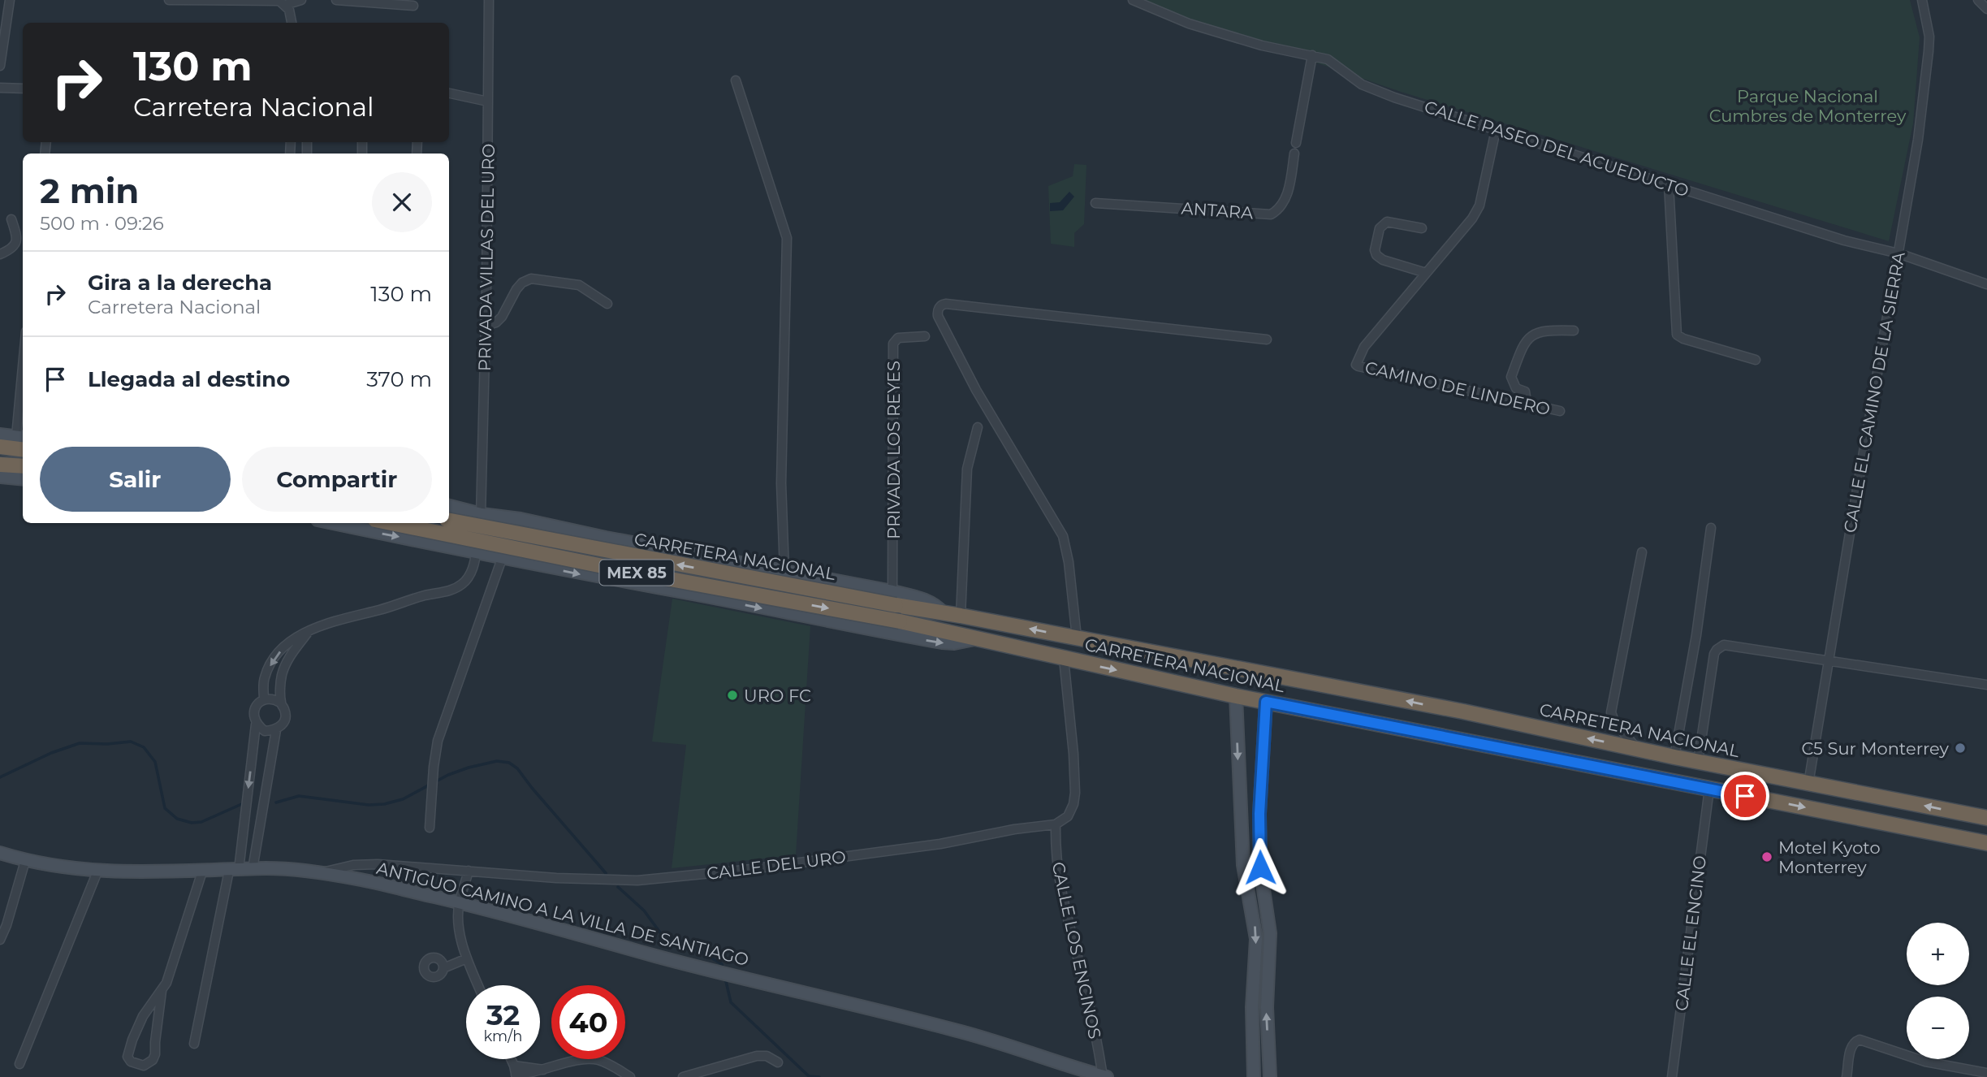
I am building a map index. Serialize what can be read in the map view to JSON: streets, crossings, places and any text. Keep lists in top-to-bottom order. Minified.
{"streets":{"highway":["CARRETERA NACIONAL","MEX 85"],"street":["CALLE PASEO DEL ACUEDUCTO","ANTARA","PRIVADA VILLAS DEL URO","CAMINO DE LINDERO","CALLE EL CAMINO DE LA SIERRA","PRIVADA LOS REYES","CALLE DEL URO","ANTIGUO CAMINO A LA VILLA DE SANTIAGO","CALLE EL ENCINO","CALLE LOS ENCINOS"]},"crossings":[["CALLE PASEO DEL ACUEDUCTO","CALLE EL CAMINO DE LA SIERRA"],["PRIVADA VILLAS DEL URO","MEX 85"],["CALLE EL CAMINO DE LA SIERRA","CARRETERA NACIONAL"],["PRIVADA LOS REYES","CARRETERA NACIONAL"],["PRIVADA LOS REYES","MEX 85"],["CARRETERA NACIONAL","MEX 85"],["CARRETERA NACIONAL","CALLE EL ENCINO"],["CALLE DEL URO","ANTIGUO CAMINO A LA VILLA DE SANTIAGO"],["CALLE DEL URO","CALLE LOS ENCINOS"],["ANTIGUO CAMINO A LA VILLA DE SANTIAGO","CALLE LOS ENCINOS"]],"parks":["Parque Nacional Cumbres de Monterrey"],"places":["URO FC","C5 Sur Monterrey","Motel Kyoto Monterrey"],"page":{"turn":["130 m","Carretera Nacional"],"heading":["2 min","500 m · 09:26"],"list":[{"name":"Gira a la derecha","note":"Carretera Nacional","value":"130 m"},{"name":"Llegada al destino","value":"370 m"}],"buttons":["Salir","Compartir"],"map_buttons":["+","−"],"speed":"32 km/h","limit":"40"}}
